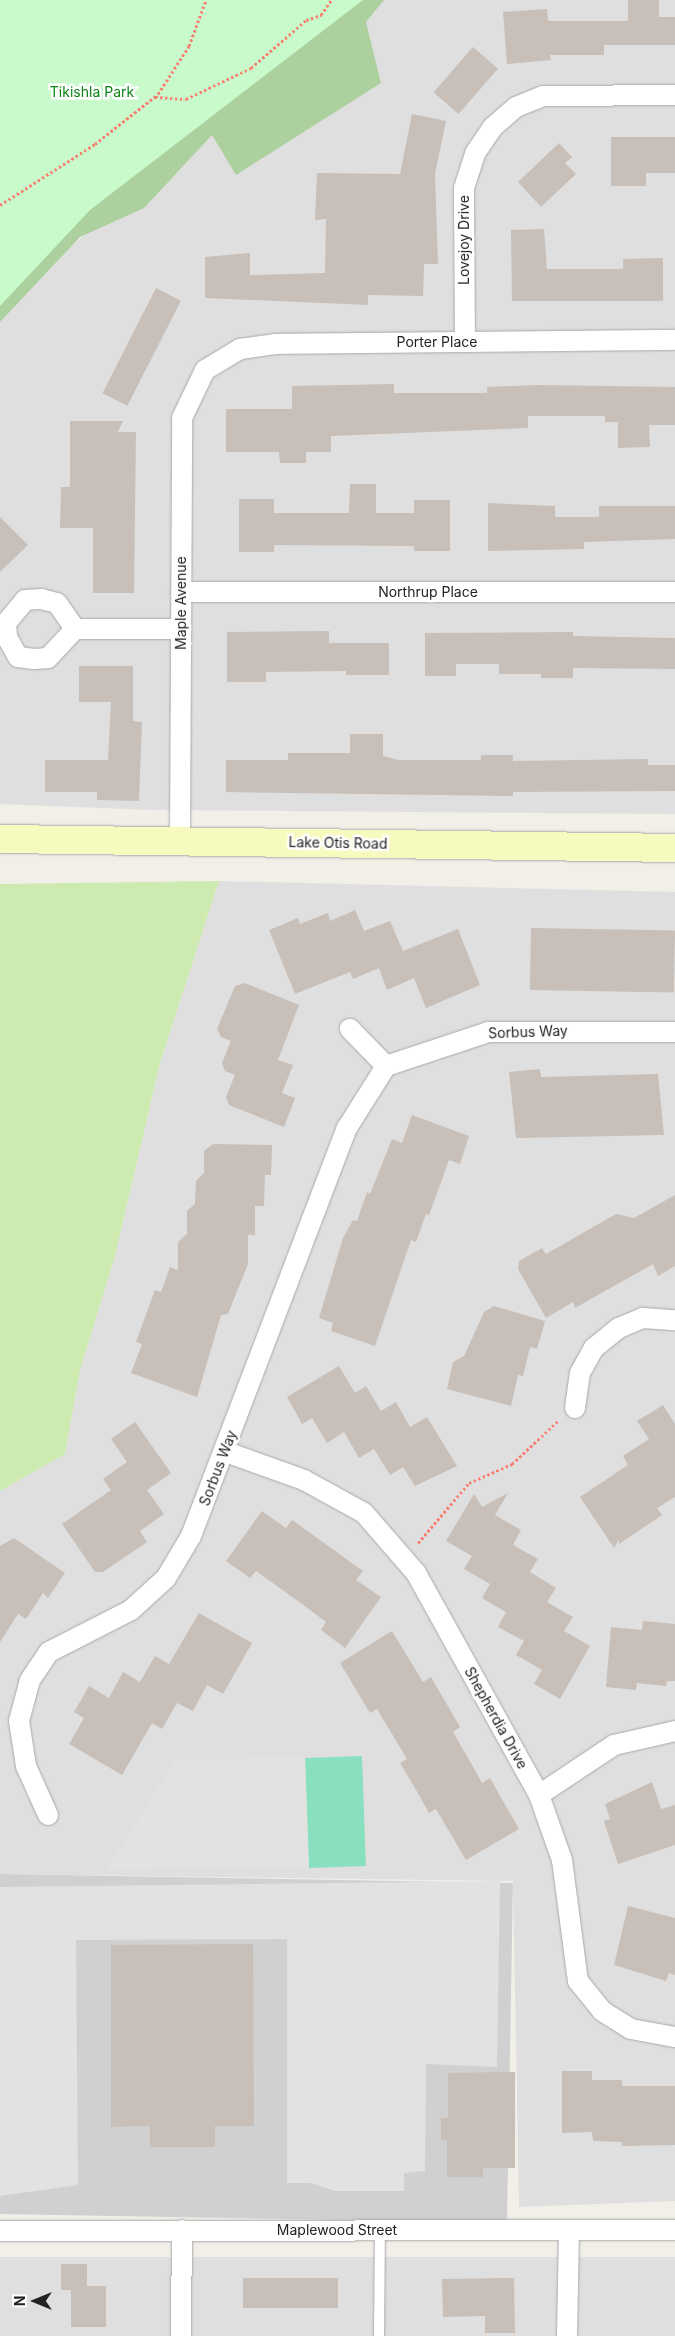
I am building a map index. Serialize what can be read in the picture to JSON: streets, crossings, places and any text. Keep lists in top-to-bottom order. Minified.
{"streets":{"main road":["Lake Otis Road"],"street":["Lovejoy Drive","Porter Place","Northrup Place","Maple Avenue","Sorbus Way","Shepherdia Drive","Maplewood Street"]},"crossings":[["Lovejoy Drive","Porter Place"],["Porter Place","Maple Avenue"],["Northrup Place","Maple Avenue"],["Maple Avenue","Lake Otis Road"],["Sorbus Way","Shepherdia Drive"]],"parks":["Tikishla Park"],"north":"left"}
